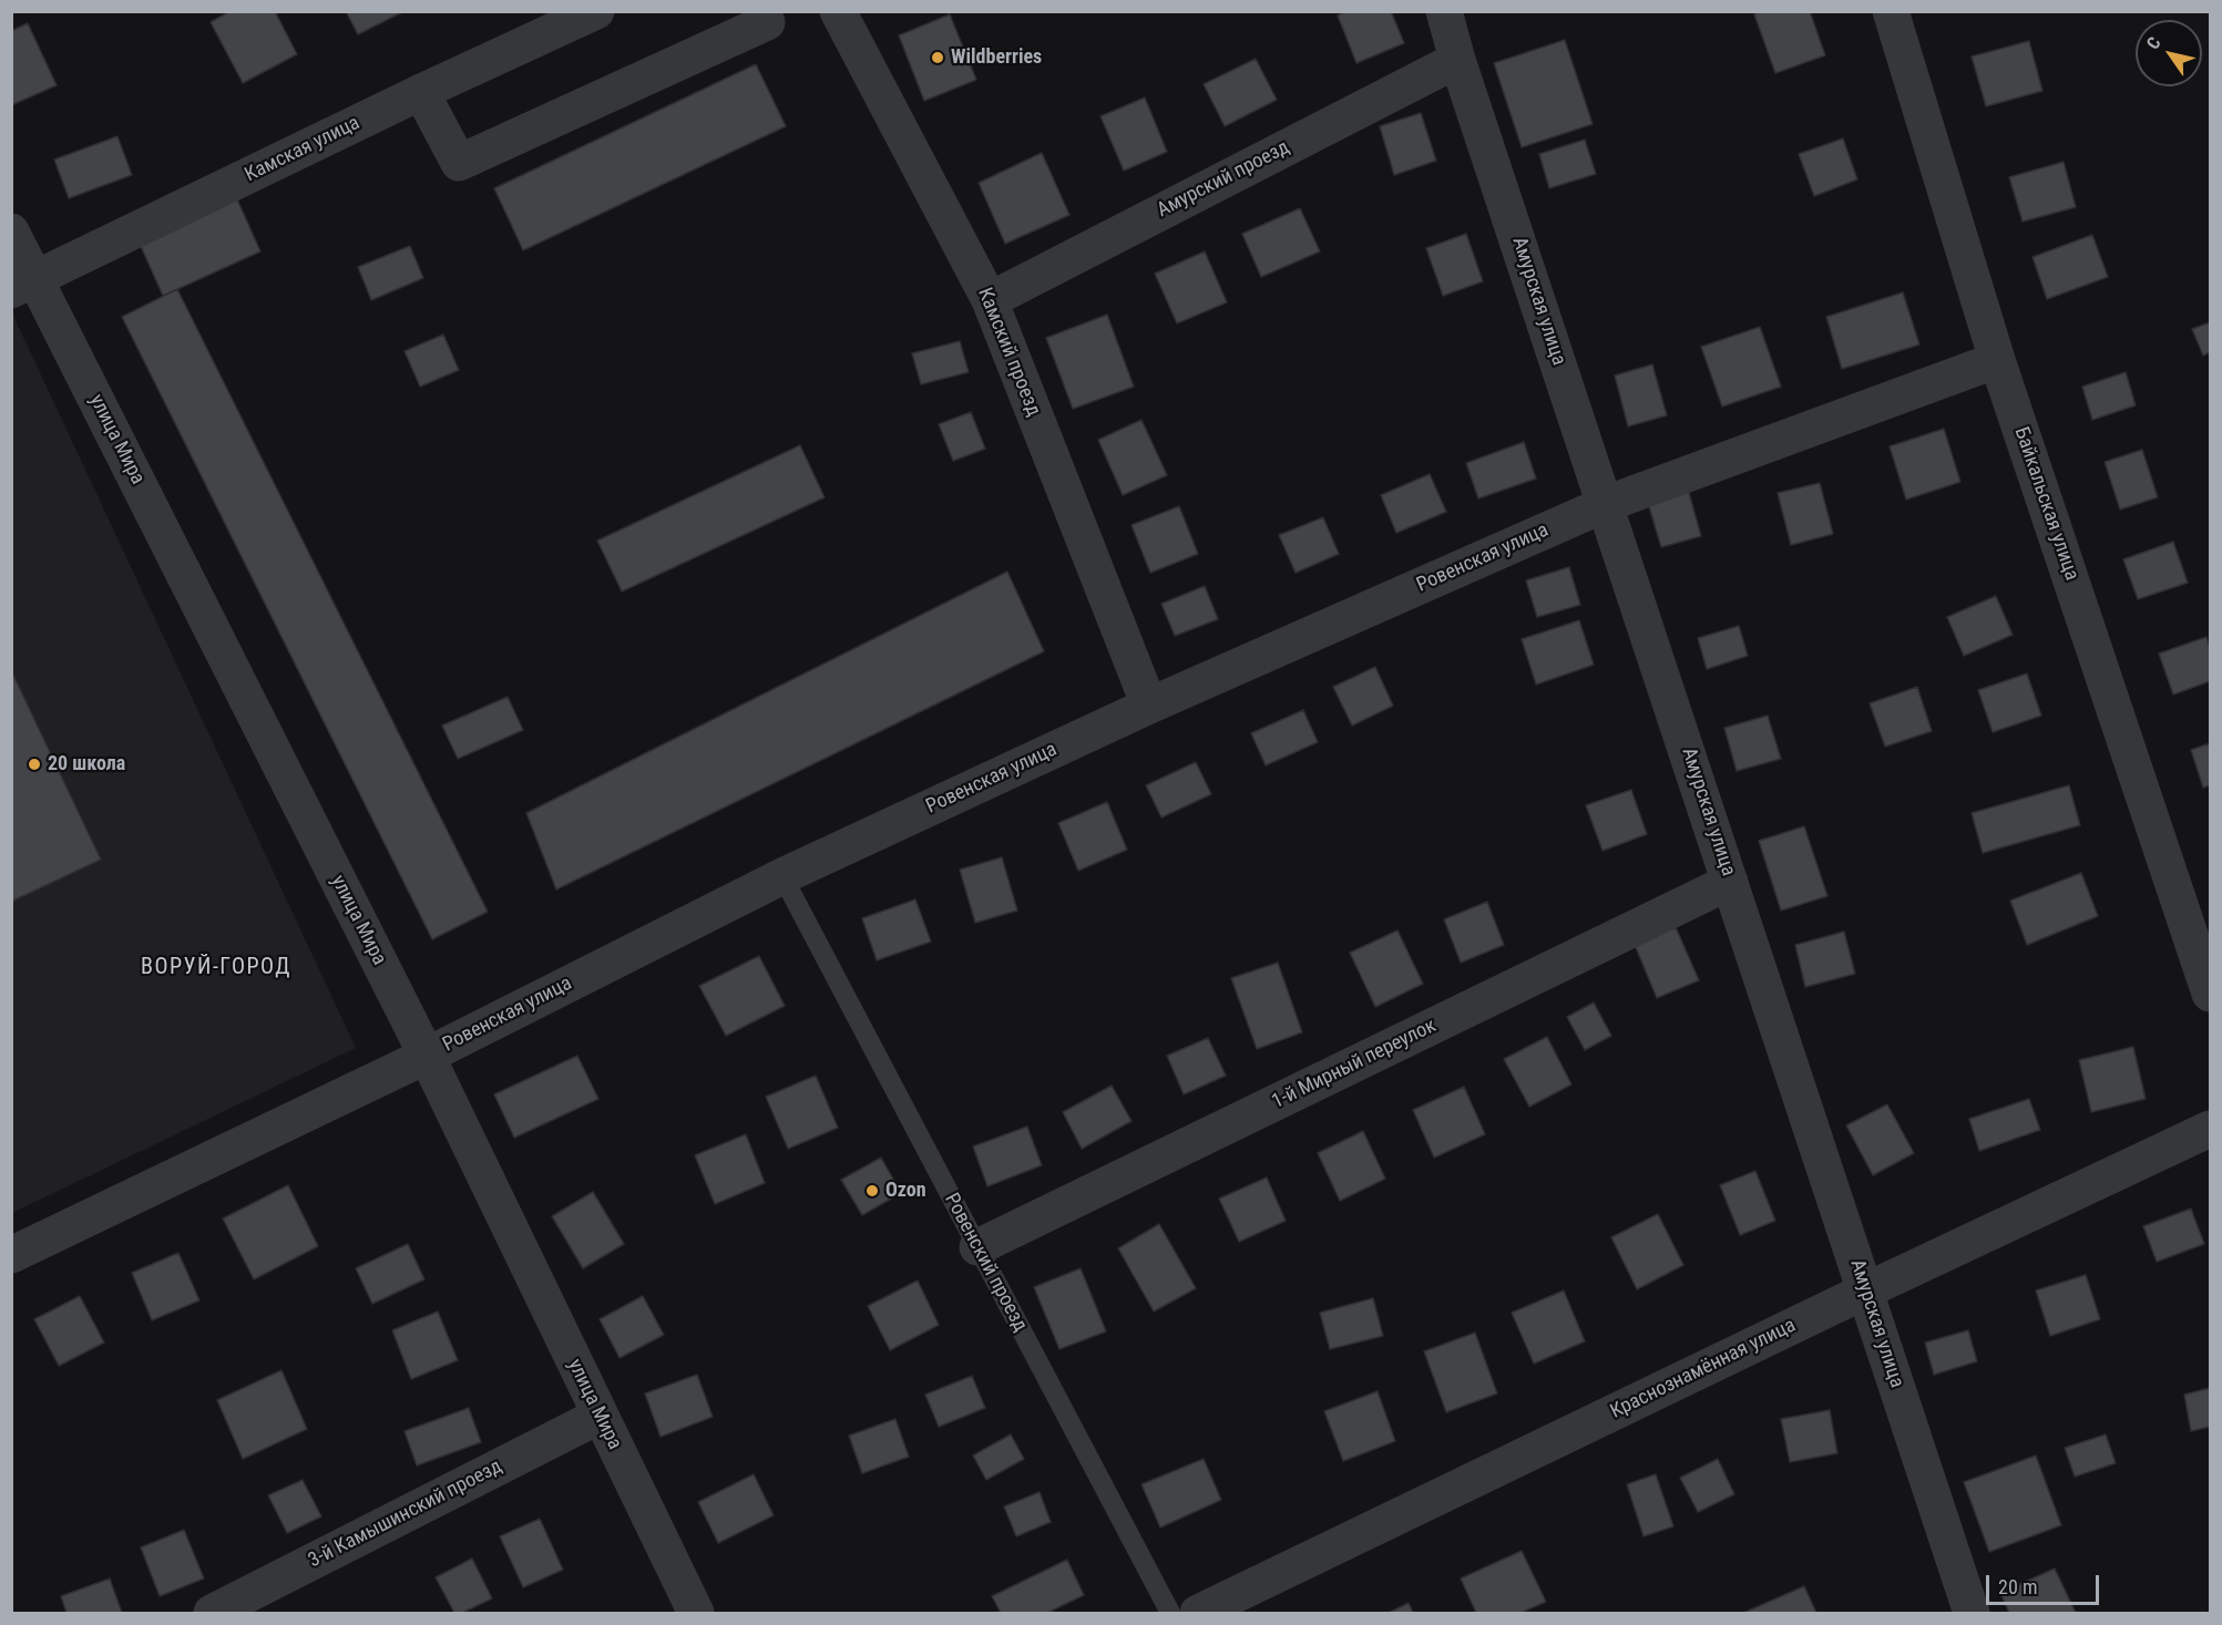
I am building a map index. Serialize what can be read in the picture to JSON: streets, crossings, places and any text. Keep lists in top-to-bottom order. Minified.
{"streets":{"street":["Камская улица","Амурский проезд","Амурская улица","Камский проезд","улица Мира","Байкальская улица","Ровенская улица","1-й Мирный переулок","Краснознамённая улица","3-й Камышинский проезд"],"lane":["Ровенский проезд"]},"crossings":[["Камская улица","улица Мира"],["Амурский проезд","Амурская улица"],["Амурский проезд","Камский проезд"],["Амурская улица","Ровенская улица"],["Амурская улица","1-й Мирный переулок"],["Амурская улица","Краснознамённая улица"],["Камский проезд","Ровенская улица"],["улица Мира","Ровенская улица"],["улица Мира","3-й Камышинский проезд"],["Байкальская улица","Ровенская улица"],["Ровенская улица","Ровенский проезд"],["1-й Мирный переулок","Ровенский проезд"]],"districts":["ВОРУЙ-ГОРОД"],"places":["Wildberries","20 школа","Ozon"],"scale_bar":"20 m","north":"top left"}
